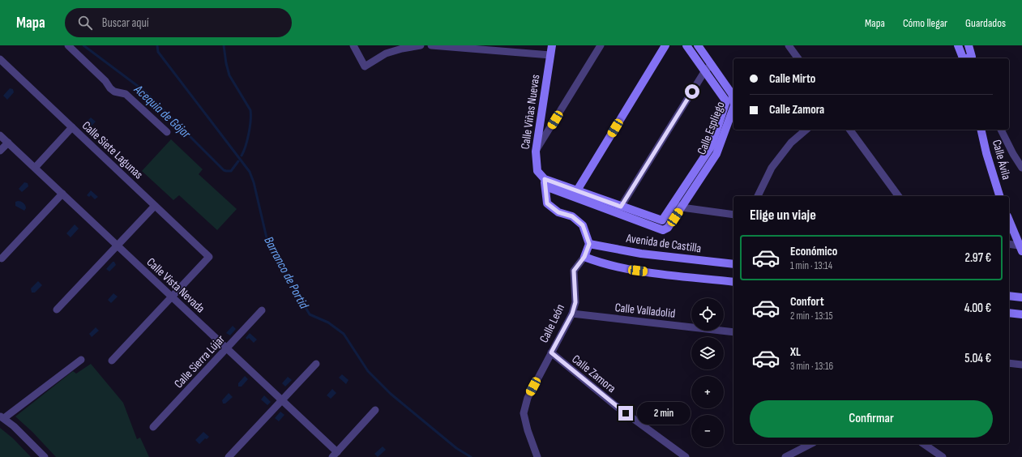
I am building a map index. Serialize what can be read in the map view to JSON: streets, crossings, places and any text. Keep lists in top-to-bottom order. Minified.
{"streets":{"street":["Calle Viñas Nuevas","Calle Espliego","Calle Siete Lagunas","Calle Ávila","Avenida de Castilla","Calle Vista Nevada","Calle Valladolid","Calle León","Calle Sierra Lújar","Calle Zamora"]},"crossings":[["Calle Siete Lagunas","Calle Vista Nevada"],["Avenida de Castilla","Calle León"],["Calle Vista Nevada","Calle Sierra Lújar"],["Calle Valladolid","Calle León"],["Calle León","Calle Zamora"]],"water":["Acequia de Gójar","Barranco de Portid"],"page":{"header":"Mapa","search":"Buscar aquí","nav":["Mapa","Cómo llegar","Guardados"],"banner":["Calle Mirto","Calle Zamora"],"heading":"Elige un viaje","list":[{"name":"Económico","note":"1 min · 13:14","value":"2.97 €"},{"name":"Confort","note":"2 min · 13:15","value":"4.00 €"},{"name":"XL","note":"3 min · 13:16","value":"5.04 €"}],"map_buttons":["+","−"],"buttons":"Confirmar","bubble":"2 min"}}
